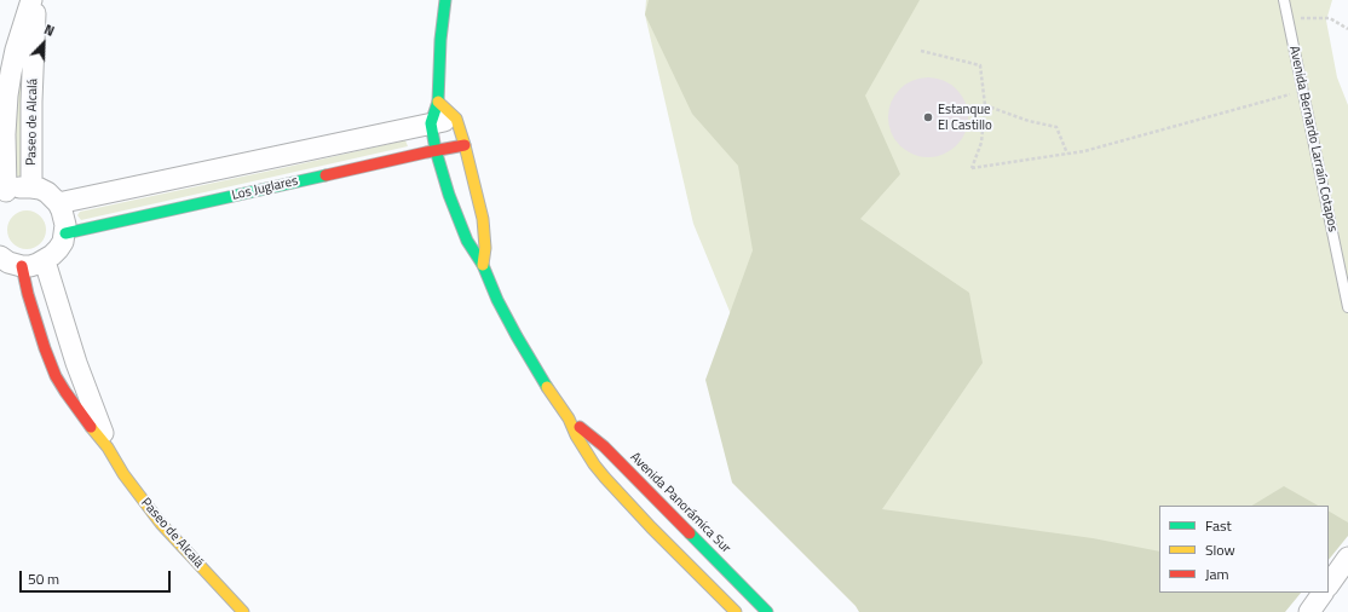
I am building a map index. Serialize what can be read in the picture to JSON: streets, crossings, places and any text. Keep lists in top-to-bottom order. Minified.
{"streets":{"street":["Paseo de Alcalá","Los Juglares","Avenida Panorámica Sur"],"lane":["Avenida Bernardo Larraín Cotapos"]},"crossings":[["Los Juglares","Avenida Panorámica Sur"]],"places":["Estanque El Castillo"],"legend":["Fast","Slow","Jam"],"scale_bar":"50 m","north":"top right"}
